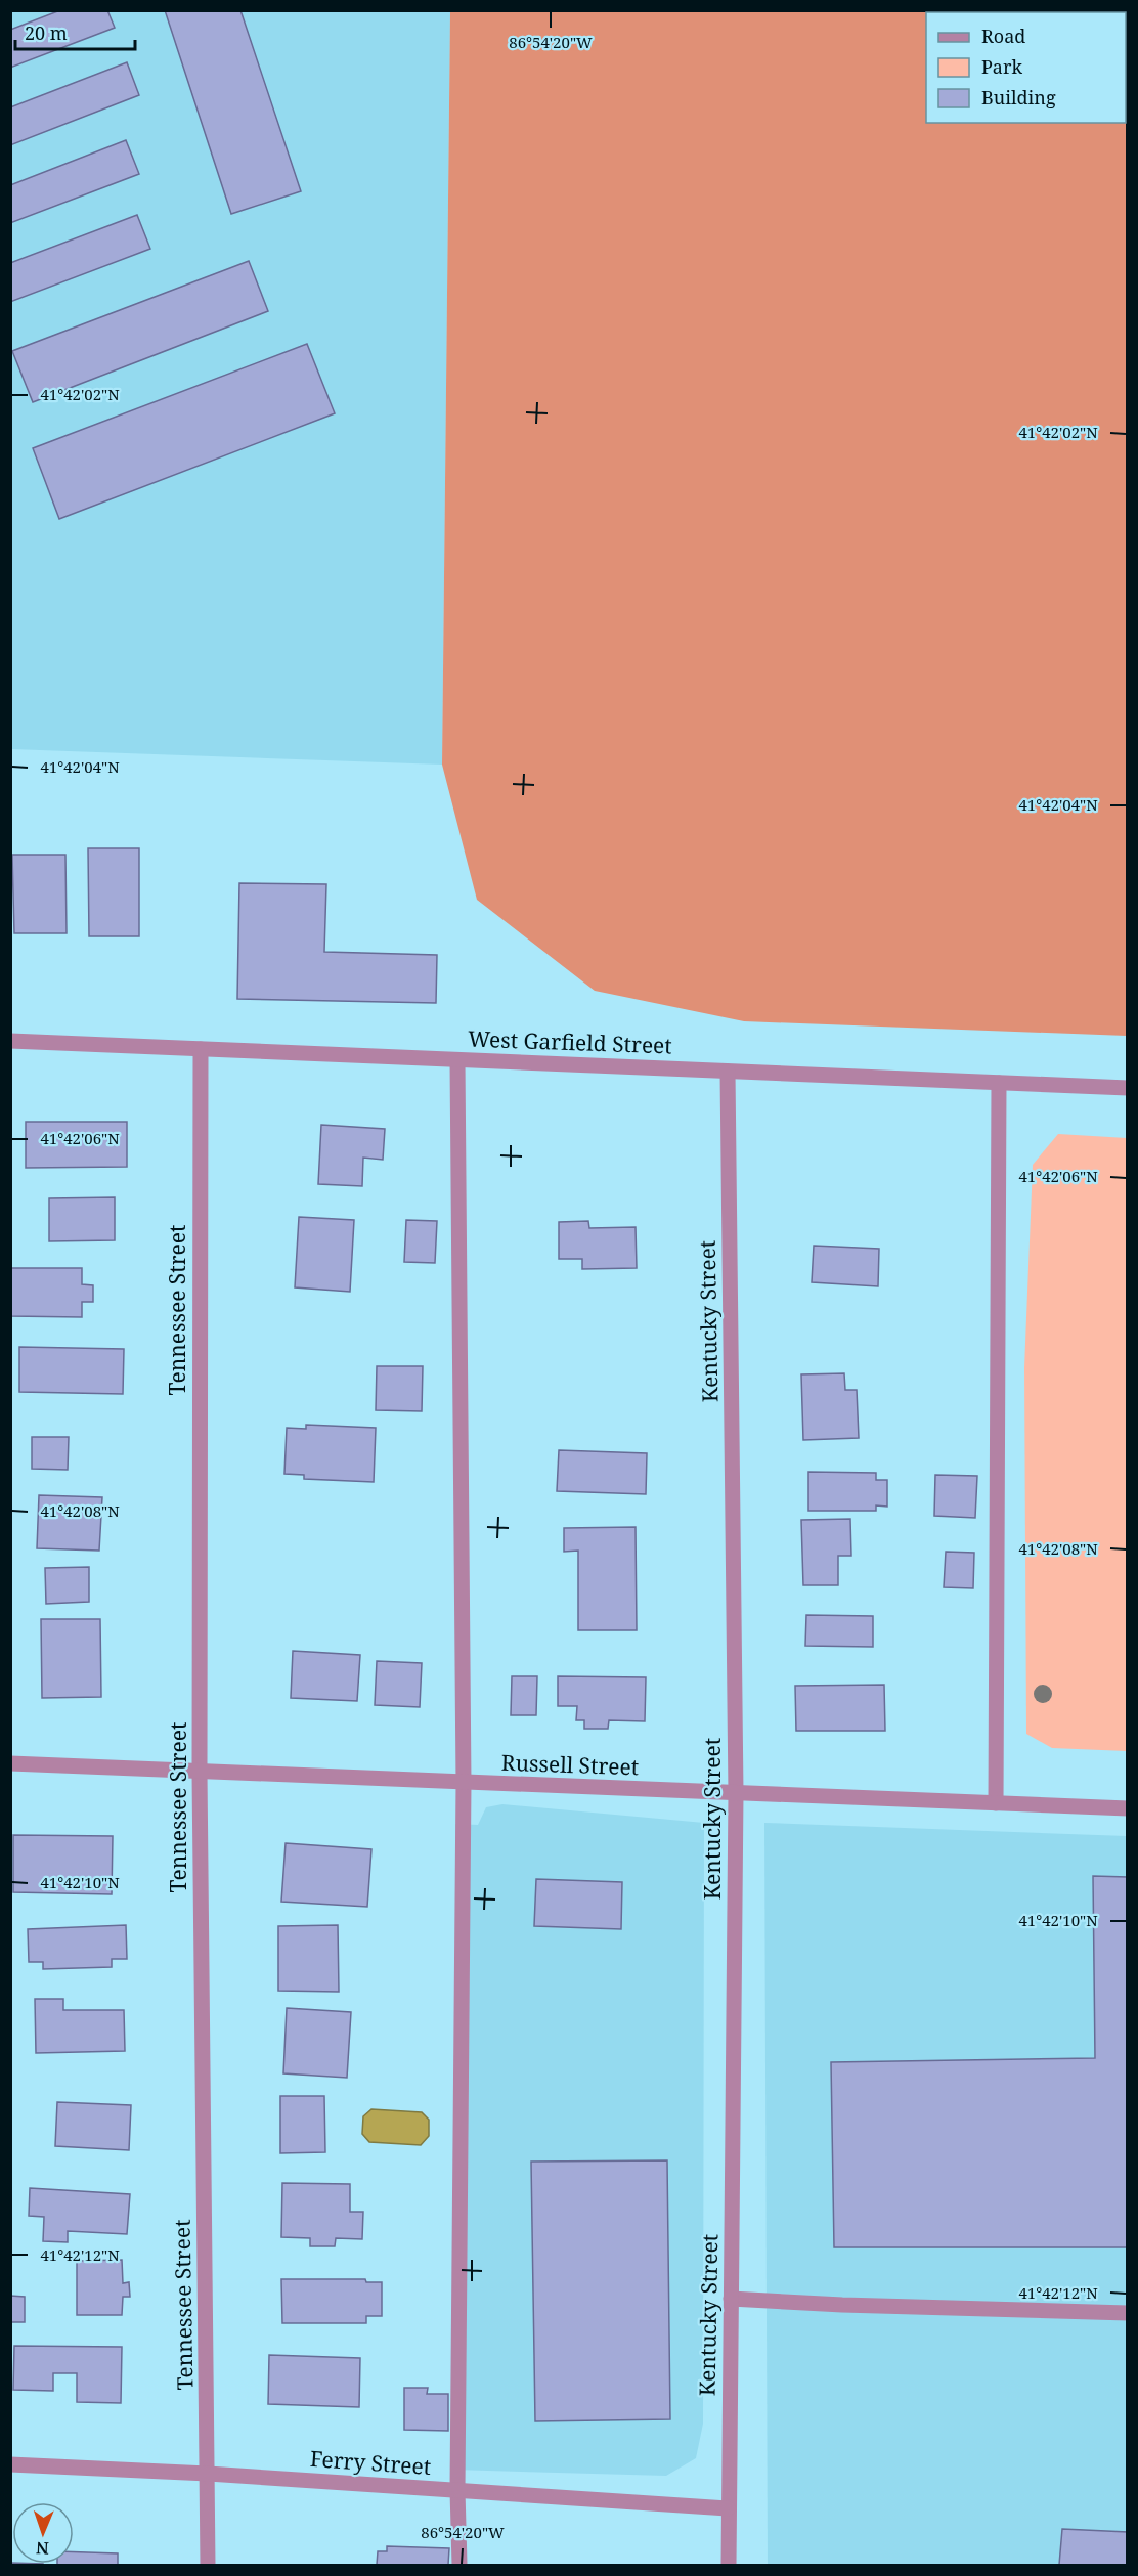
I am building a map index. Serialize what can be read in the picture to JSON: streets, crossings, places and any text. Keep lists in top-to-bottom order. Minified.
{"streets":{"street":["West Garfield Street","Tennessee Street","Kentucky Street","Russell Street","Ferry Street"]},"crossings":[["West Garfield Street","Tennessee Street"],["West Garfield Street","Kentucky Street"],["Tennessee Street","Russell Street"],["Tennessee Street","Ferry Street"],["Kentucky Street","Russell Street"],["Kentucky Street","Ferry Street"]],"legend":["Road","Park","Building"],"scale_bar":"20 m","north":"bottom","coordinates":["86°54'20\"W","41°42'02\"N","41°42'04\"N","41°42'06\"N","41°42'08\"N","41°42'10\"N","41°42'12\"N"]}
